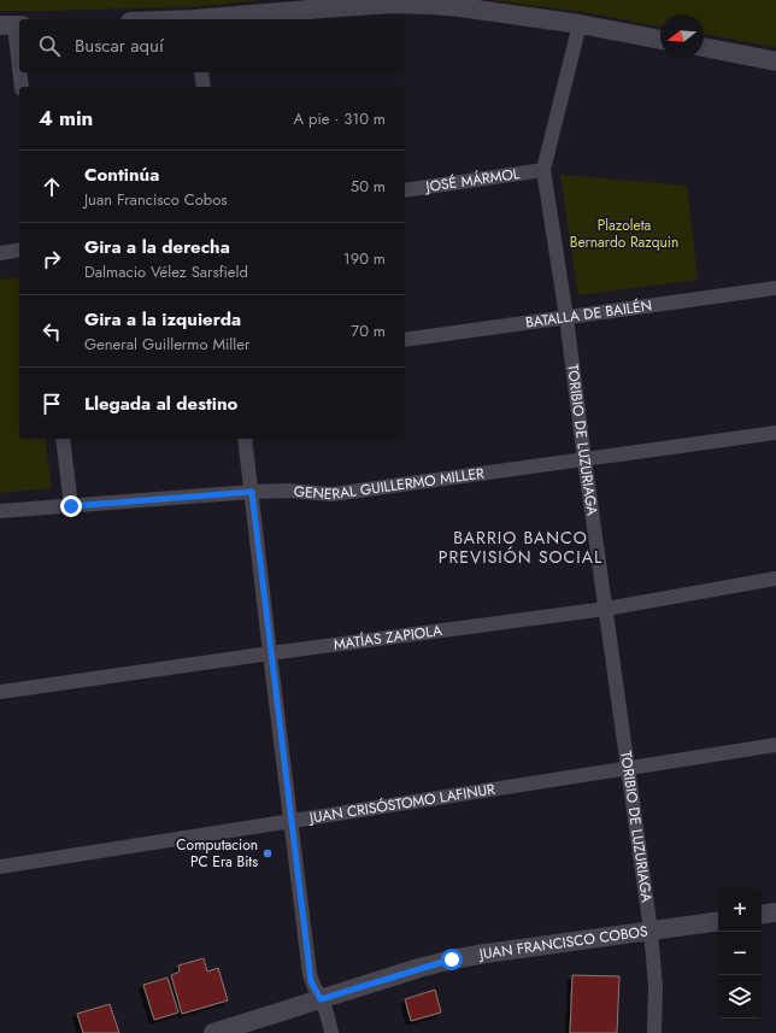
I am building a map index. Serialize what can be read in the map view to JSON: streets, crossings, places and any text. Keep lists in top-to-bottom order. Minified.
{"streets":{"street":["JOSÉ MÁRMOL","BATALLA DE BAILÉN","TORIBIO DE LUZURIAGA","GENERAL GUILLERMO MILLER","MATÍAS ZAPIOLA","JUAN CRISÓSTOMO LAFINUR","JUAN FRANCISCO COBOS"]},"crossings":[["JOSÉ MÁRMOL","TORIBIO DE LUZURIAGA"],["BATALLA DE BAILÉN","TORIBIO DE LUZURIAGA"],["TORIBIO DE LUZURIAGA","GENERAL GUILLERMO MILLER"],["TORIBIO DE LUZURIAGA","MATÍAS ZAPIOLA"],["TORIBIO DE LUZURIAGA","JUAN CRISÓSTOMO LAFINUR"],["TORIBIO DE LUZURIAGA","JUAN FRANCISCO COBOS"]],"districts":["BARRIO BANCO PREVISIÓN SOCIAL"],"parks":["Plazoleta Bernardo Razquin"],"places":["Computacion PC Era Bits"],"north":"left","page":{"search":"Buscar aquí","heading":["4 min","A pie · 310 m"],"list":[["Continúa","Juan Francisco Cobos","50 m"],["Gira a la derecha","Dalmacio Vélez Sarsfield","190 m"],["Gira a la izquierda","General Guillermo Miller","70 m"],"Llegada al destino"],"map_buttons":["+","−"]}}
